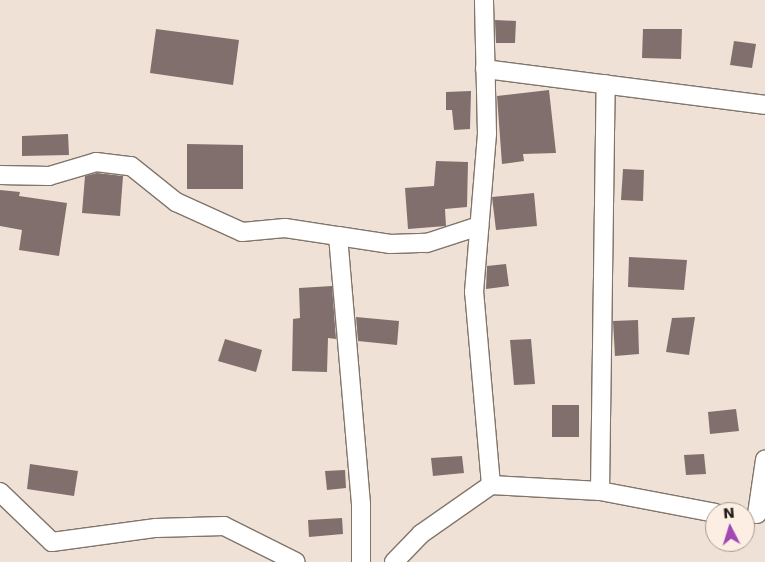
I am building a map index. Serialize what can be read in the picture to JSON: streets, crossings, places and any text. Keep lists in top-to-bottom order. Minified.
{"north":"top"}
